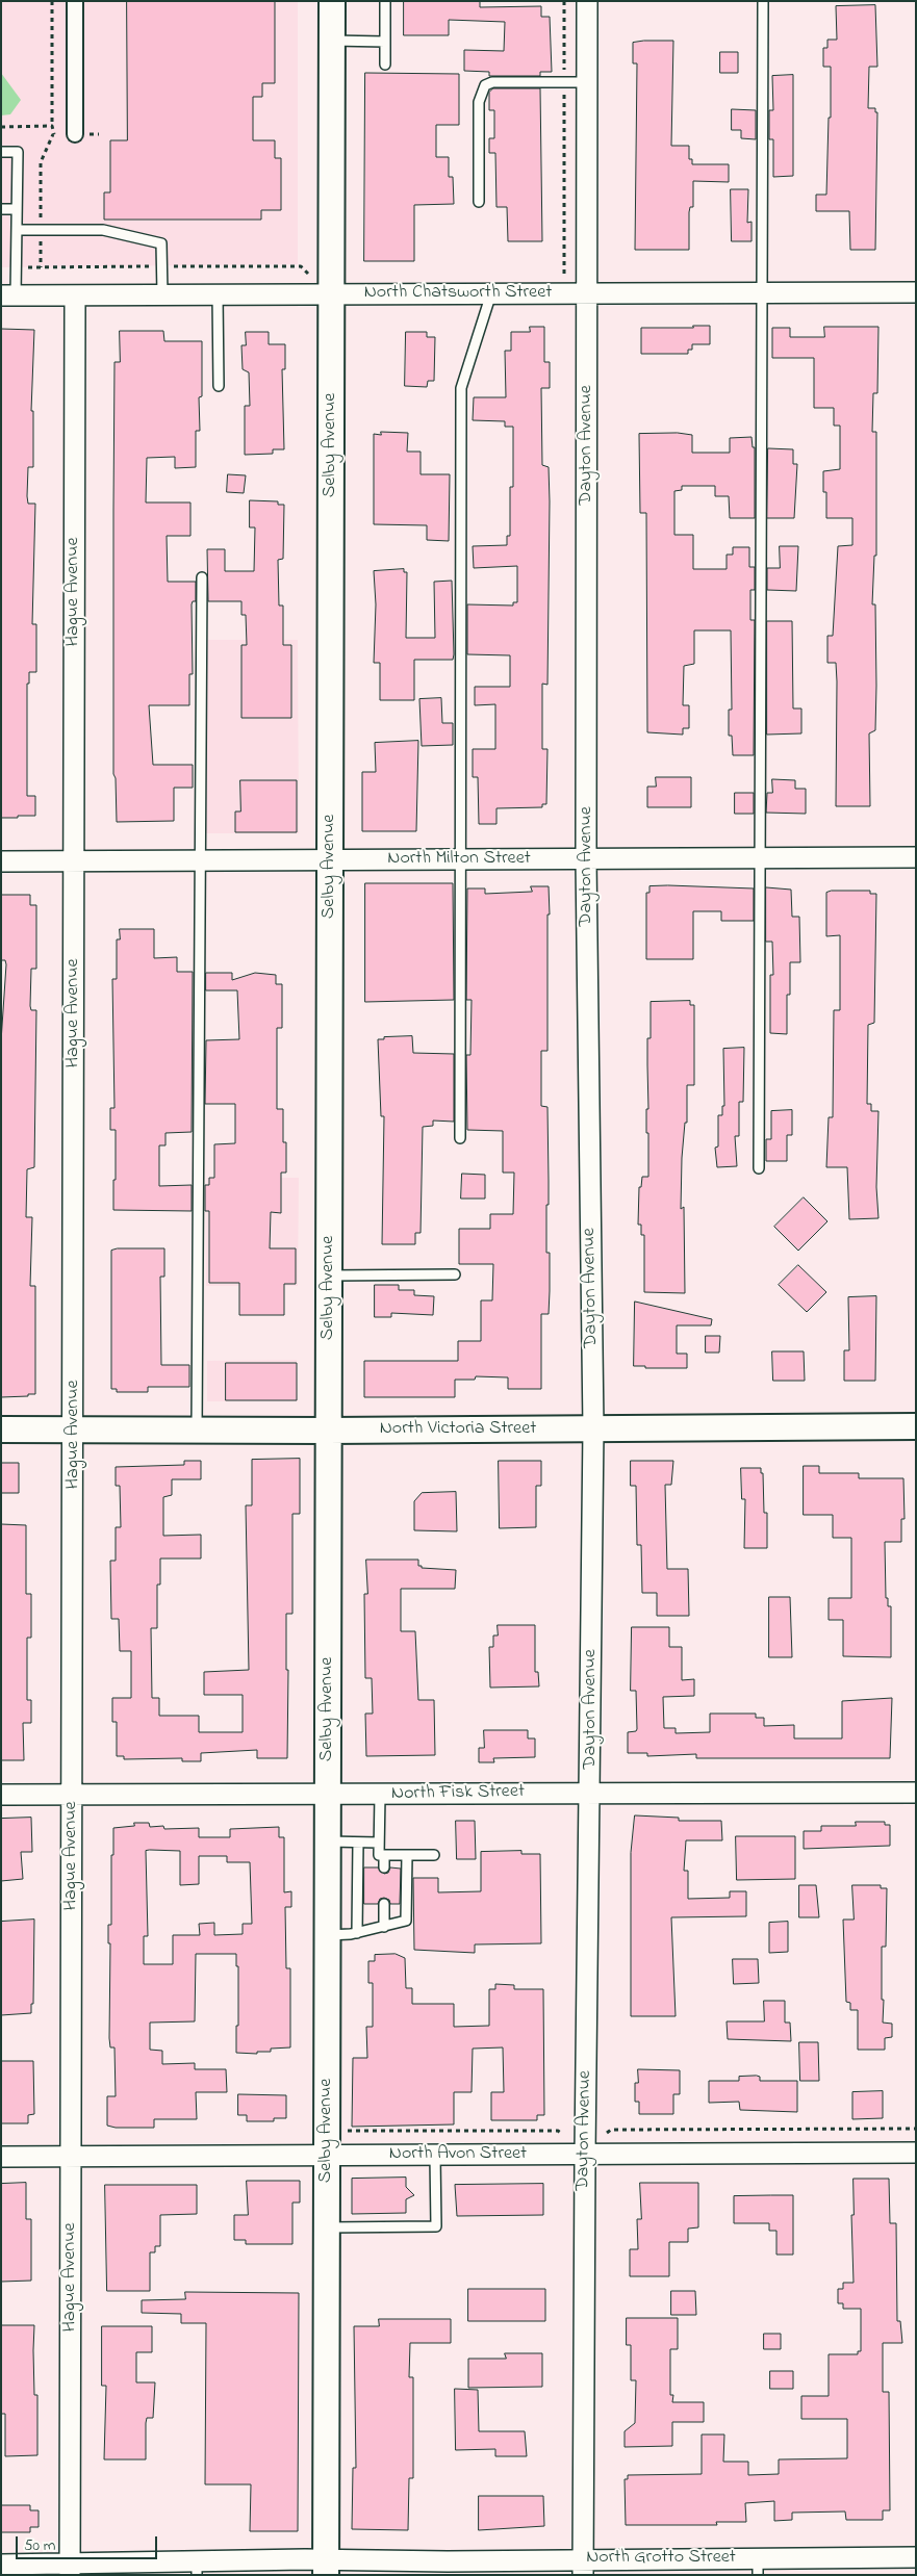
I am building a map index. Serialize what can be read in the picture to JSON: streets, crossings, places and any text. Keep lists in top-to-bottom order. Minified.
{"streets":{"street":["North Chatsworth Street","Selby Avenue","Dayton Avenue","Hague Avenue","North Milton Street","North Victoria Street","North Fisk Street","North Avon Street","North Grotto Street"]},"crossings":[["North Chatsworth Street","Selby Avenue"],["North Chatsworth Street","Dayton Avenue"],["North Chatsworth Street","Hague Avenue"],["Selby Avenue","North Milton Street"],["Selby Avenue","North Victoria Street"],["Selby Avenue","North Fisk Street"],["Selby Avenue","North Avon Street"],["Selby Avenue","North Grotto Street"],["Dayton Avenue","North Milton Street"],["Dayton Avenue","North Victoria Street"],["Dayton Avenue","North Fisk Street"],["Dayton Avenue","North Avon Street"],["Dayton Avenue","North Grotto Street"],["Hague Avenue","North Milton Street"],["Hague Avenue","North Victoria Street"],["Hague Avenue","North Fisk Street"],["Hague Avenue","North Avon Street"],["Hague Avenue","North Grotto Street"]],"scale_bar":"50 m"}
